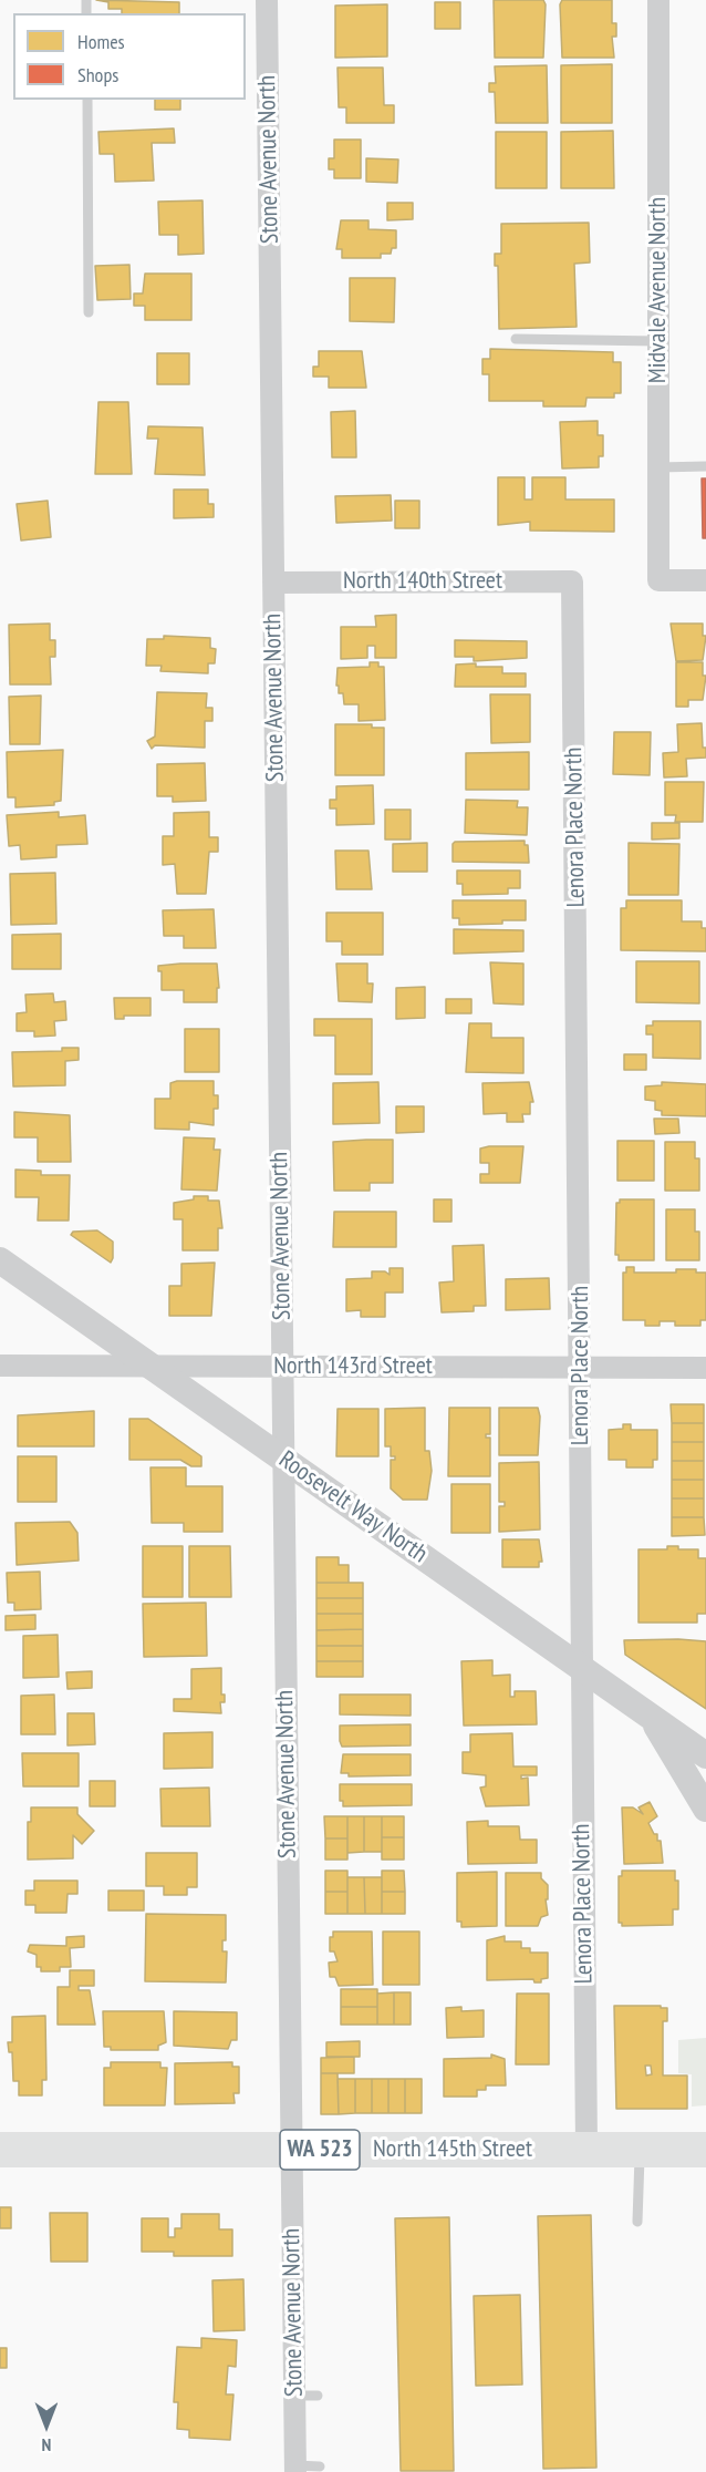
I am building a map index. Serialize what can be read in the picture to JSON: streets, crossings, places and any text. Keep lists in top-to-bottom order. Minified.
{"streets":{"main road":["WA 523","North 145th Street"],"street":["Stone Avenue North","Midvale Avenue North","North 140th Street","Lenora Place North","North 143rd Street","Roosevelt Way North"]},"crossings":[["Stone Avenue North","North 140th Street"],["Stone Avenue North","North 143rd Street"],["Stone Avenue North","Roosevelt Way North"],["Stone Avenue North","North 145th Street"],["North 140th Street","Lenora Place North"],["Lenora Place North","North 143rd Street"],["Lenora Place North","Roosevelt Way North"],["Lenora Place North","North 145th Street"],["North 143rd Street","Roosevelt Way North"]],"legend":["Homes","Shops"],"north":"bottom"}
